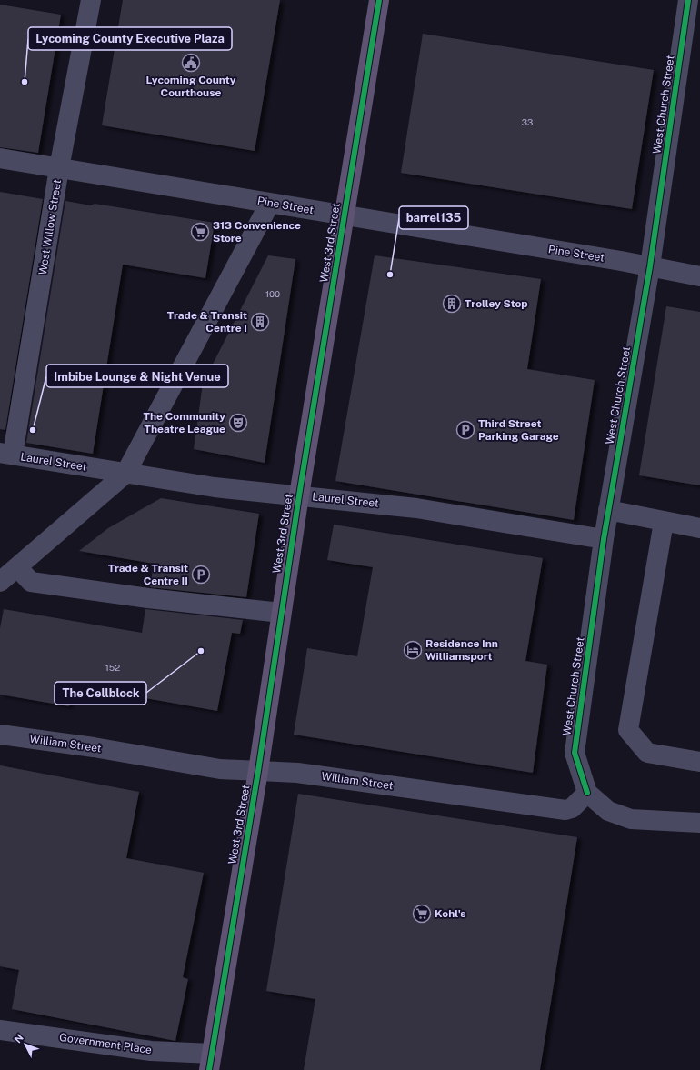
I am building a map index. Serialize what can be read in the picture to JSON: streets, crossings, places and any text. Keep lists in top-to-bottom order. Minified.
{"streets":{"main road":["West 3rd Street"],"street":["West Church Street","Pine Street","West Willow Street","Laurel Street","William Street","Government Place"]},"crossings":[["West Church Street","Pine Street"],["West Church Street","Laurel Street"],["West Church Street","William Street"],["Pine Street","West Willow Street"],["Pine Street","West 3rd Street"],["West Willow Street","Laurel Street"],["West 3rd Street","Laurel Street"],["West 3rd Street","William Street"],["West 3rd Street","Government Place"]],"places":{"public building":["Lycoming County Courthouse"],"other":["Lycoming County Executive Plaza","barrel135","Imbibe Lounge & Night Venue","The Cellblock"],"supermarket":["313 Convenience Store","Kohl's"],"building":["Trolley Stop","Trade & Transit Centre I"],"theatre":["The Community Theatre League"],"parking":["Third Street Parking Garage","Trade & Transit Centre II"],"hotel":["Residence Inn Williamsport"]},"house_numbers":["33","100","152"],"north":"top left"}
